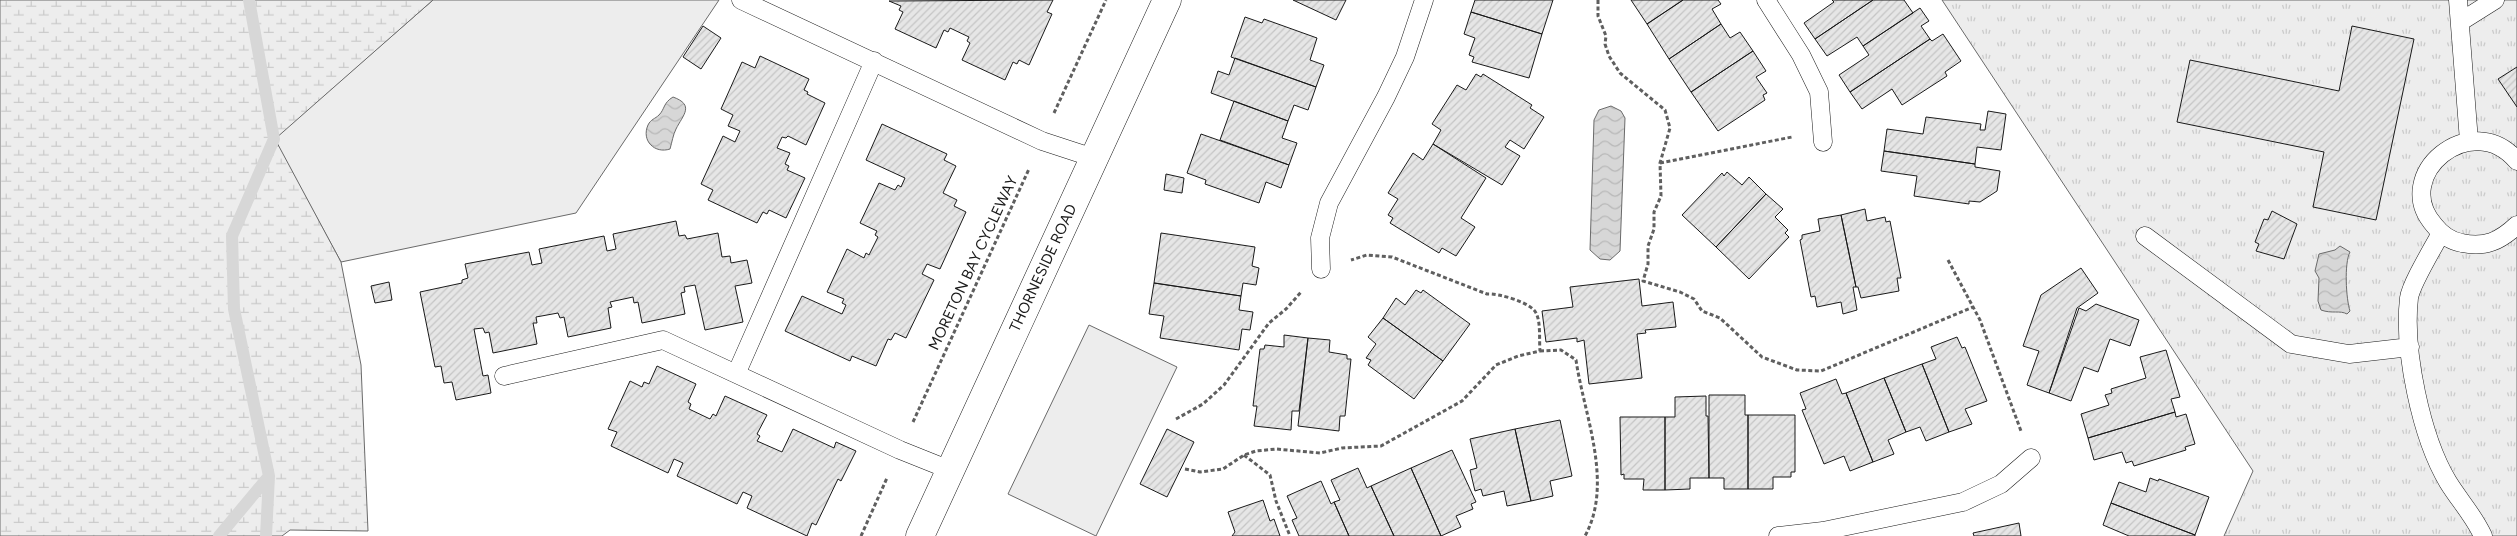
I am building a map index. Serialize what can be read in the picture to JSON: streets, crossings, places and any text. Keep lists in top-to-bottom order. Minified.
{"streets":{"street":["THORNESIDE ROAD"],"path":["MORETON BAY CYCLEWAY"]}}
